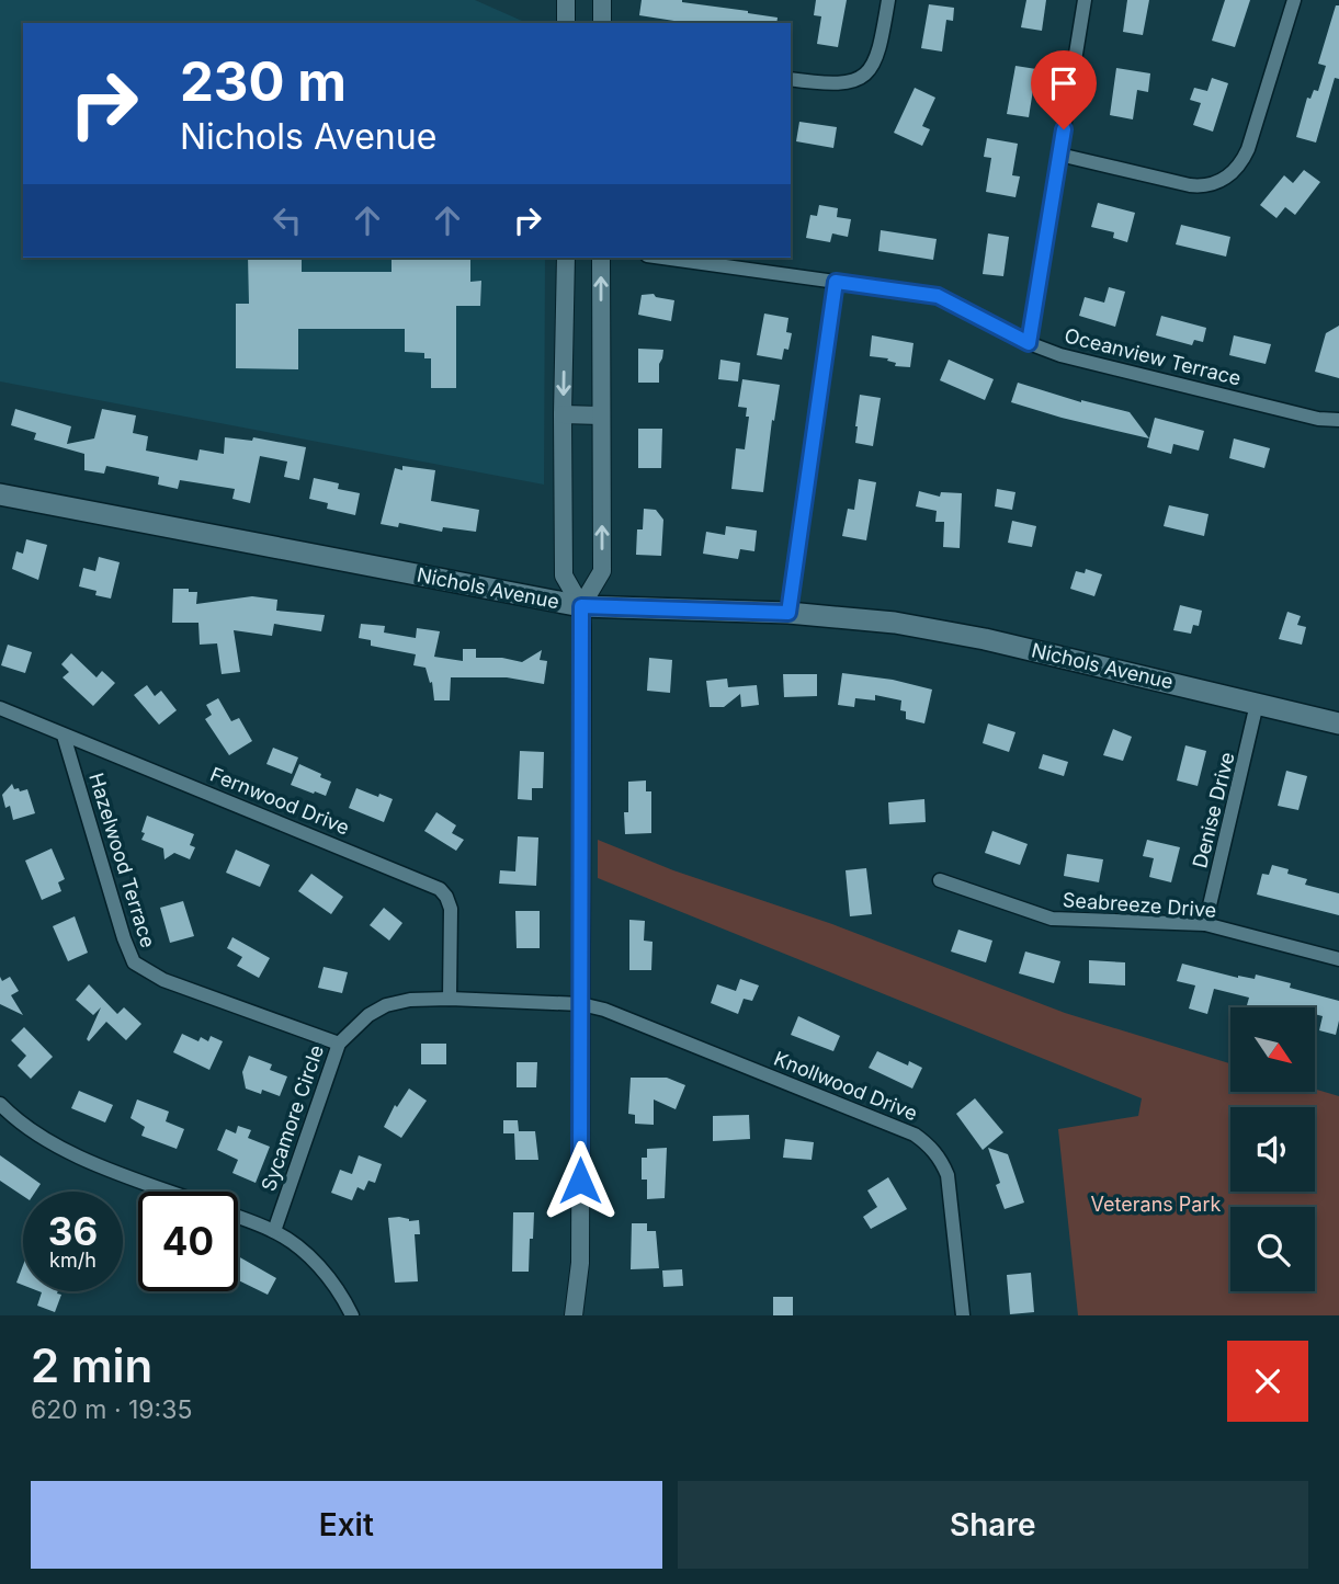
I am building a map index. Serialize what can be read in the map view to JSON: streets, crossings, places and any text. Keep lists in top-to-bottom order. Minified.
{"streets":{"main road":["Nichols Avenue"],"street":["Oceanview Terrace","Fernwood Drive","Denise Drive","Hazelwood Terrace","Seabreeze Drive","Knollwood Drive","Sycamore Circle"]},"crossings":[["Nichols Avenue","Denise Drive"],["Fernwood Drive","Hazelwood Terrace"],["Fernwood Drive","Sycamore Circle"],["Denise Drive","Seabreeze Drive"],["Hazelwood Terrace","Sycamore Circle"],["Knollwood Drive","Sycamore Circle"]],"parks":["Veterans Park"],"north":"bottom right","page":{"turn":["230 m","Nichols Avenue"],"speed":"36 km/h","limit":"40","heading":["2 min","620 m · 19:35"],"buttons":["Exit","Share"]}}
